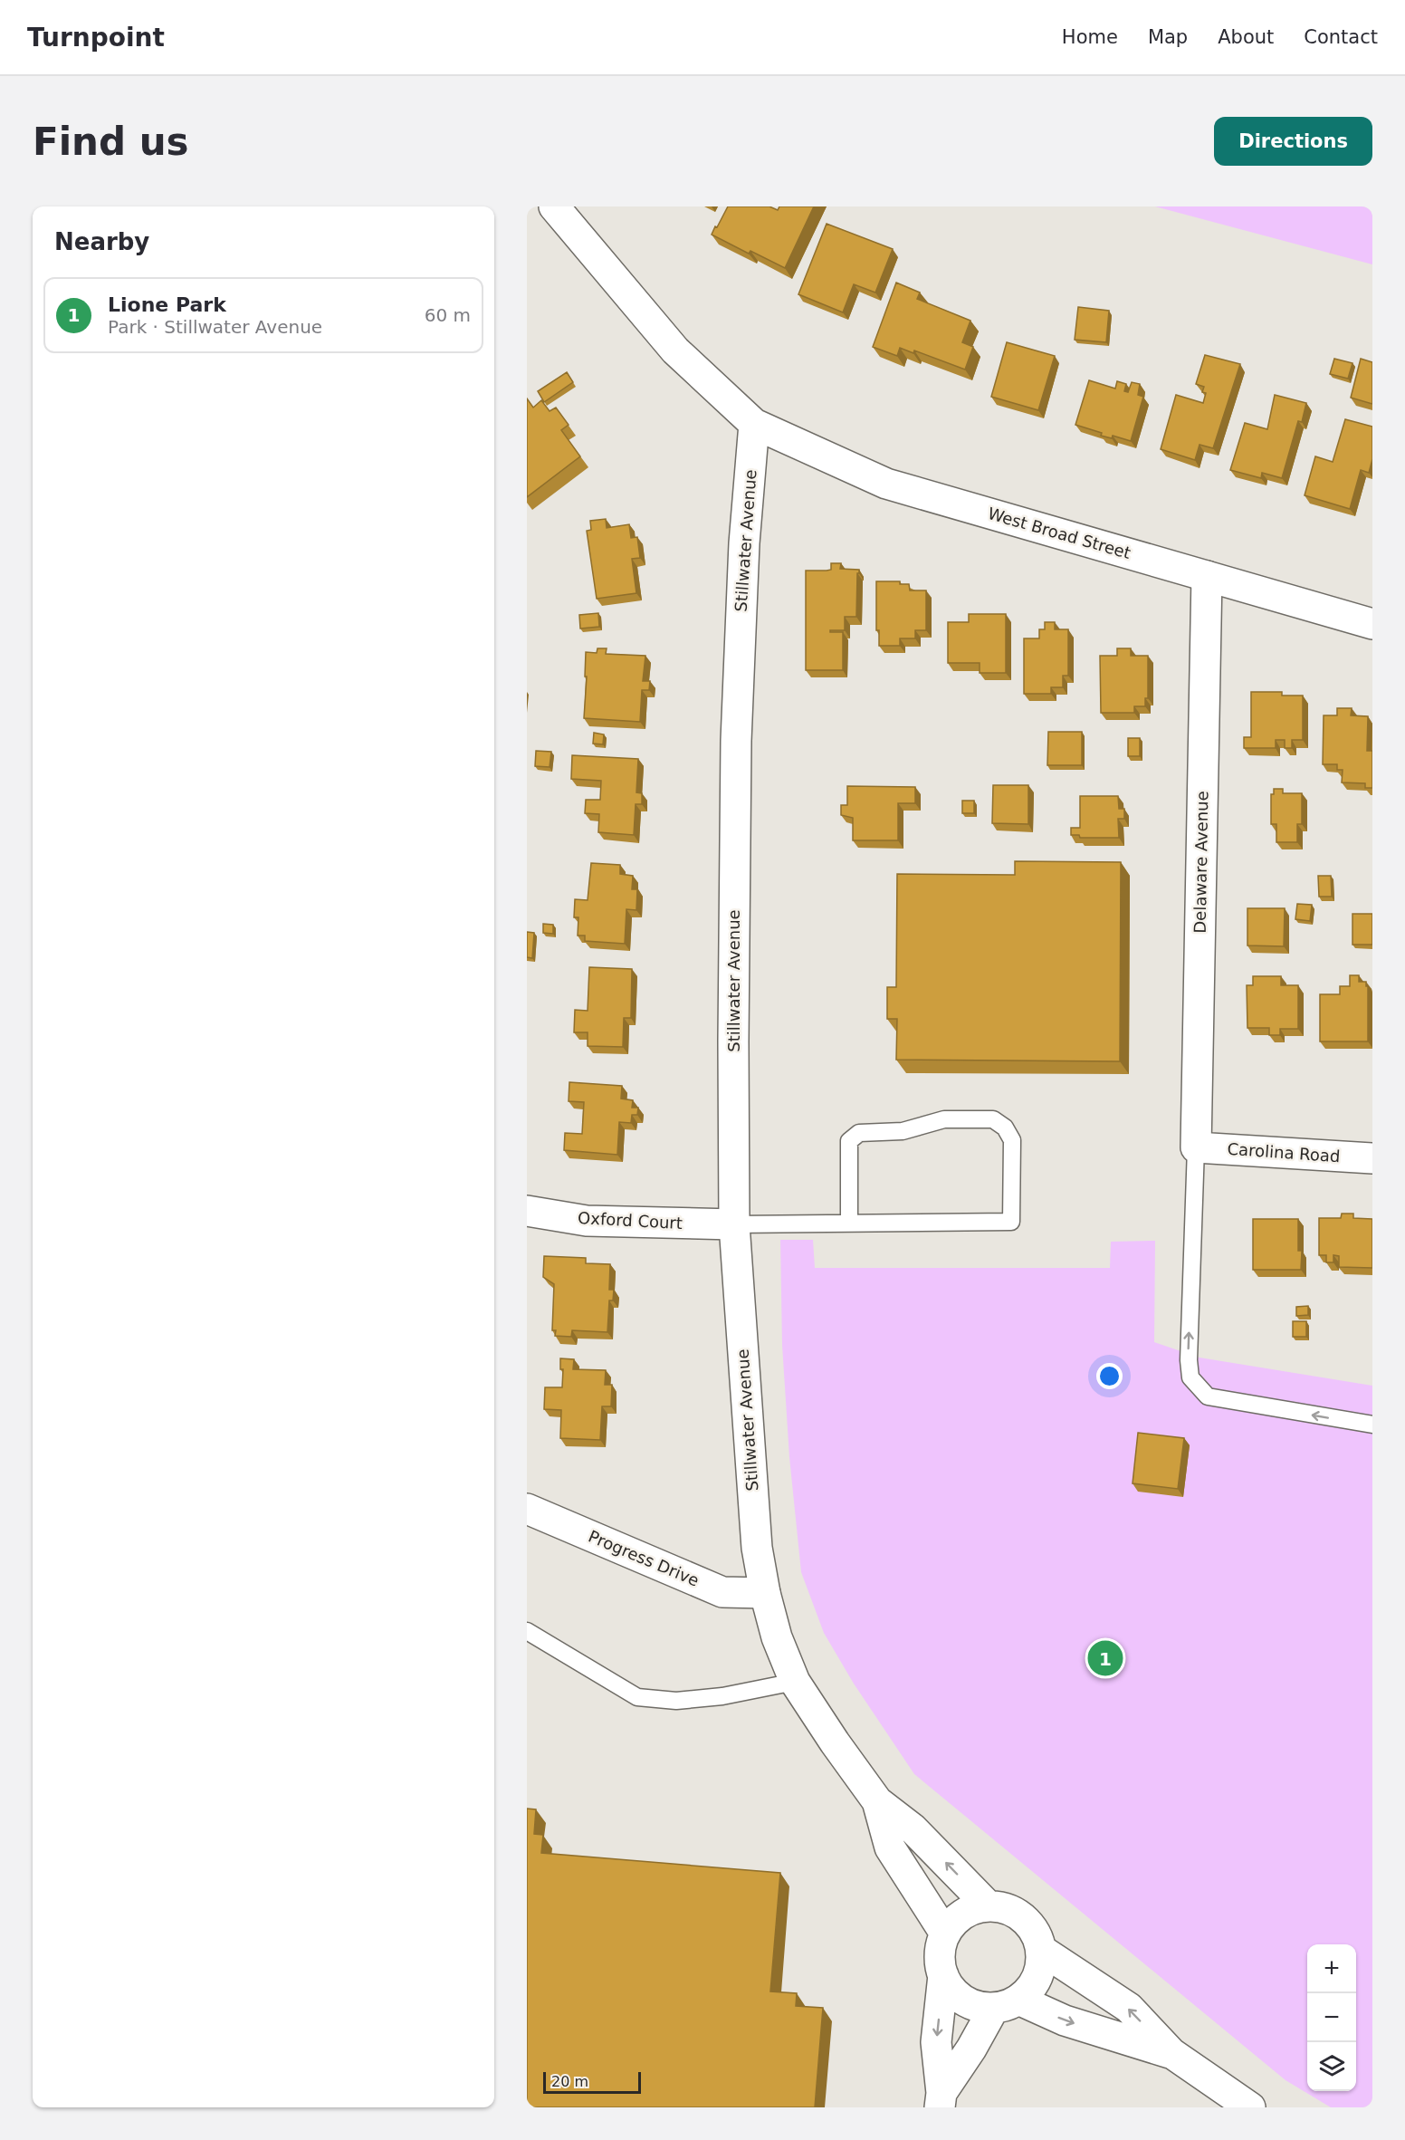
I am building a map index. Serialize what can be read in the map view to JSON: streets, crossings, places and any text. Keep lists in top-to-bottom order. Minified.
{"streets":{"main road":["West Broad Street","Stillwater Avenue","Delaware Avenue","Carolina Road","Oxford Court","Progress Drive"]},"crossings":[["West Broad Street","Stillwater Avenue"],["West Broad Street","Delaware Avenue"],["Stillwater Avenue","Oxford Court"],["Stillwater Avenue","Progress Drive"],["Delaware Avenue","Carolina Road"]],"scale_bar":"20 m","page":{"header":"Turnpoint","nav":["Home","Map","About","Contact"],"buttons":"Directions","title":"Find us","heading":"Nearby","list":[{"mark":"1","name":"Lione Park","note":"Park · Stillwater Avenue","value":"60 m"}],"pins":"1","map_buttons":["+","−"],"scale":"20 m"}}
